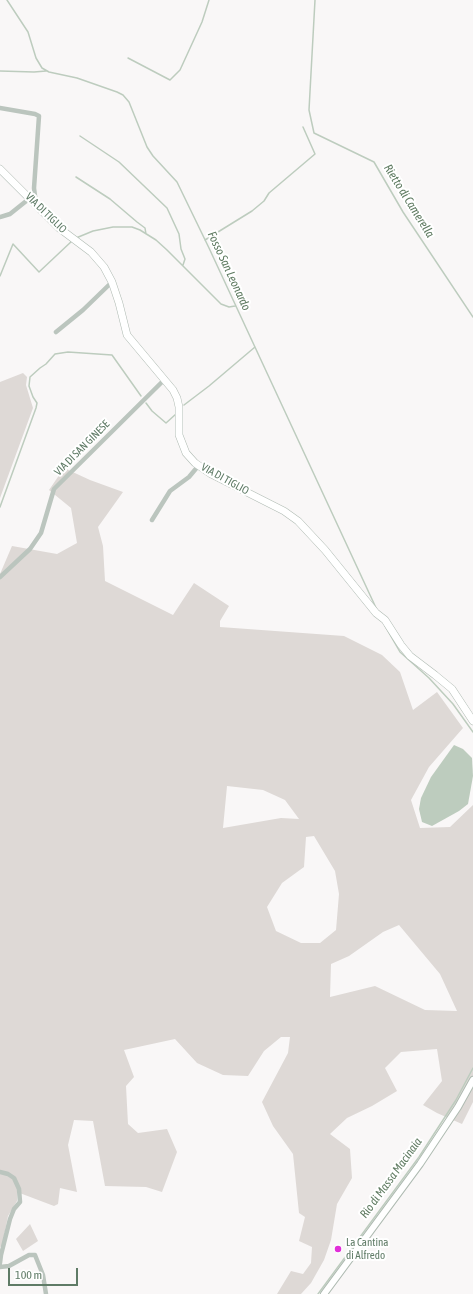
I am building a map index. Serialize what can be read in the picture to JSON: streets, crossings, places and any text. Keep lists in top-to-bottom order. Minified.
{"streets":{"main road":["VIA DI TIGLIO"],"street":["VIA DI SAN GINESE"]},"crossings":[["VIA DI TIGLIO","VIA DI SAN GINESE"]],"water":["Rietto di Camerella","Fosso San Leonardo","Rio di Massa Macinaia"],"places":["La Cantina di Alfredo"],"scale_bar":"100 m"}
